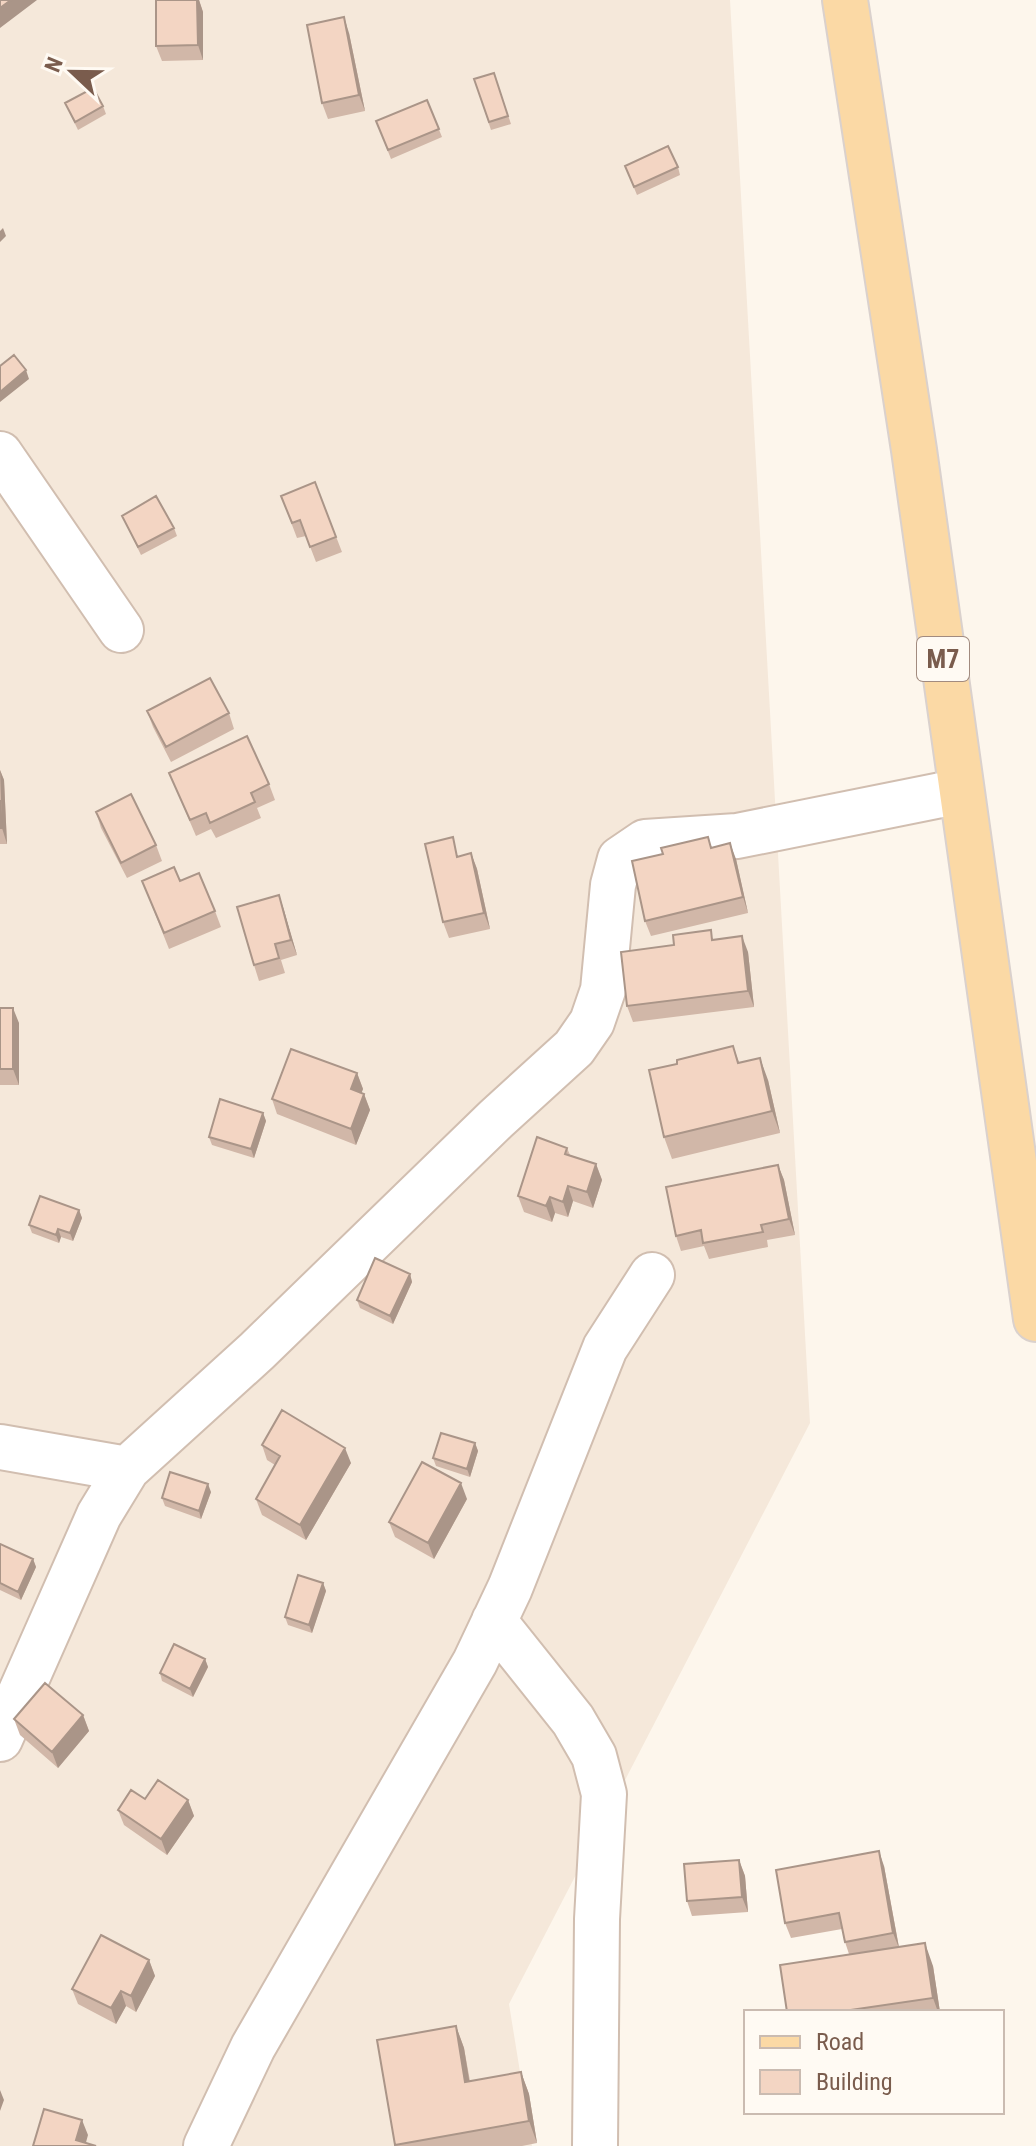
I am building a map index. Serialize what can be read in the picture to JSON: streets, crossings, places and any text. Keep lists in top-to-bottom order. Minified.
{"streets":{"main road":["M7"]},"legend":["Road","Building"],"north":"left"}
